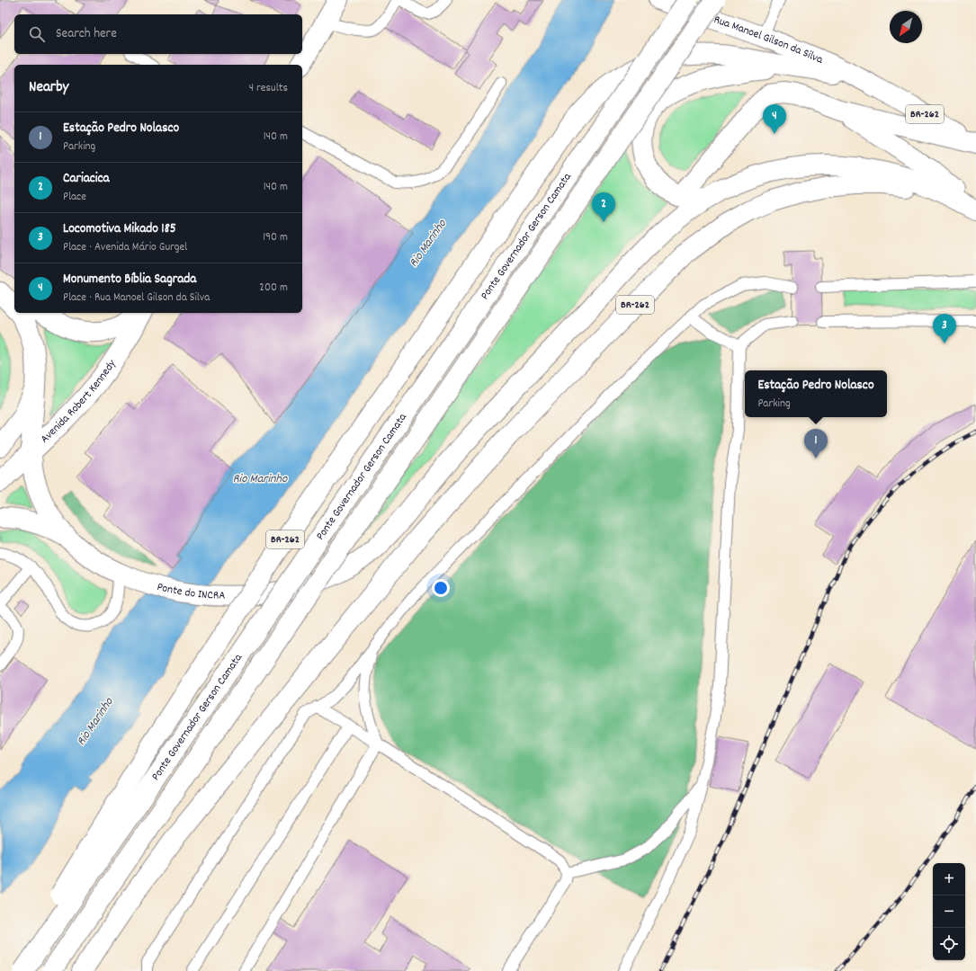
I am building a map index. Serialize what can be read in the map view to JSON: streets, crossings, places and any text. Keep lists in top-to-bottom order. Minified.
{"streets":{"main road":["Rua Manoel Gilson da Silva","BR-262","Ponte Governador Gerson Camata","Avenida Robert Kennedy","Ponte do INCRA"]},"crossings":[["Rua Manoel Gilson da Silva","BR-262"],["Rua Manoel Gilson da Silva","Ponte Governador Gerson Camata"],["BR-262","Ponte do INCRA"]],"water":["Rio Marinho"],"north":"bottom left","page":{"search":"Search here","heading":["Nearby","4 results"],"pins":["4","2","3","1"],"list":[{"mark":"1","name":"Estação Pedro Nolasco","note":"Parking","value":"140 m"},{"mark":"2","name":"Cariacica","note":"Place","value":"140 m"},{"mark":"3","name":"Locomotiva Mikado 185","note":"Place · Avenida Mário Gurgel","value":"190 m"},{"mark":"4","name":"Monumento Bíblia Sagrada","note":"Place · Rua Manoel Gilson da Silva","value":"200 m"}],"popup":["Estação Pedro Nolasco","Parking"],"map_buttons":["+","−"]}}
